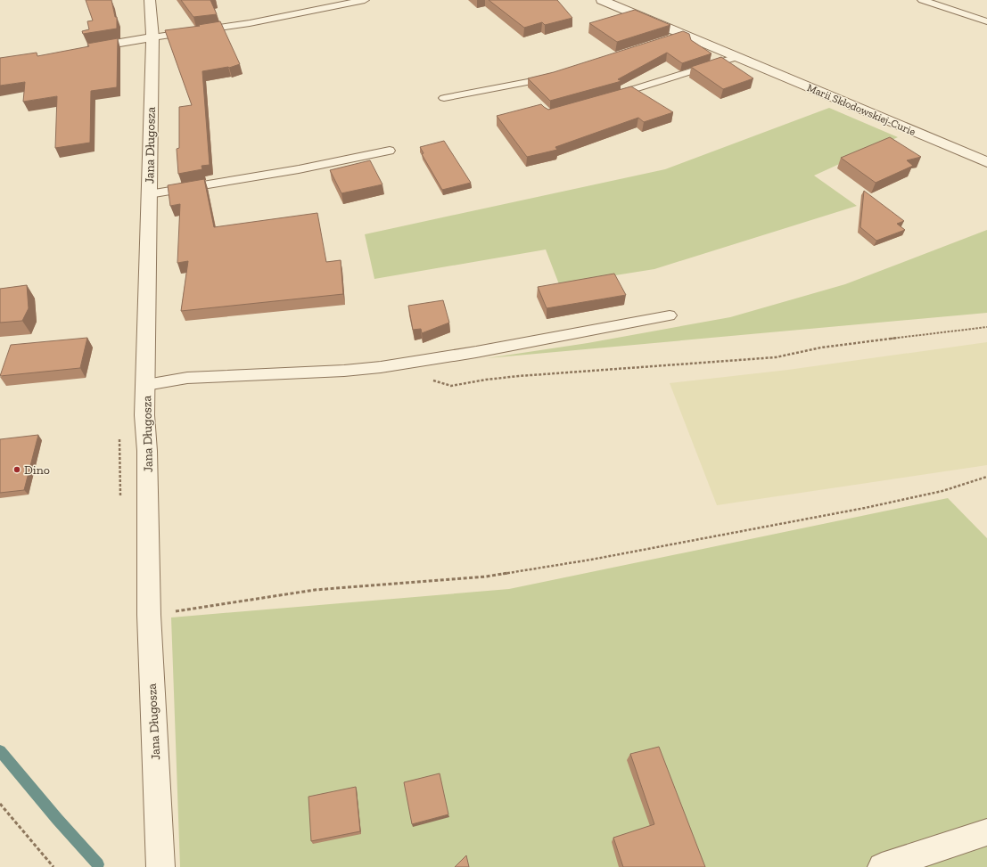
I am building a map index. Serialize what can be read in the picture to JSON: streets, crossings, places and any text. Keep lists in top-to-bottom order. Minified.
{"streets":{"street":["Marii Skłodowskiej-Curie","Jana Długosza"]},"places":["Dino"]}
